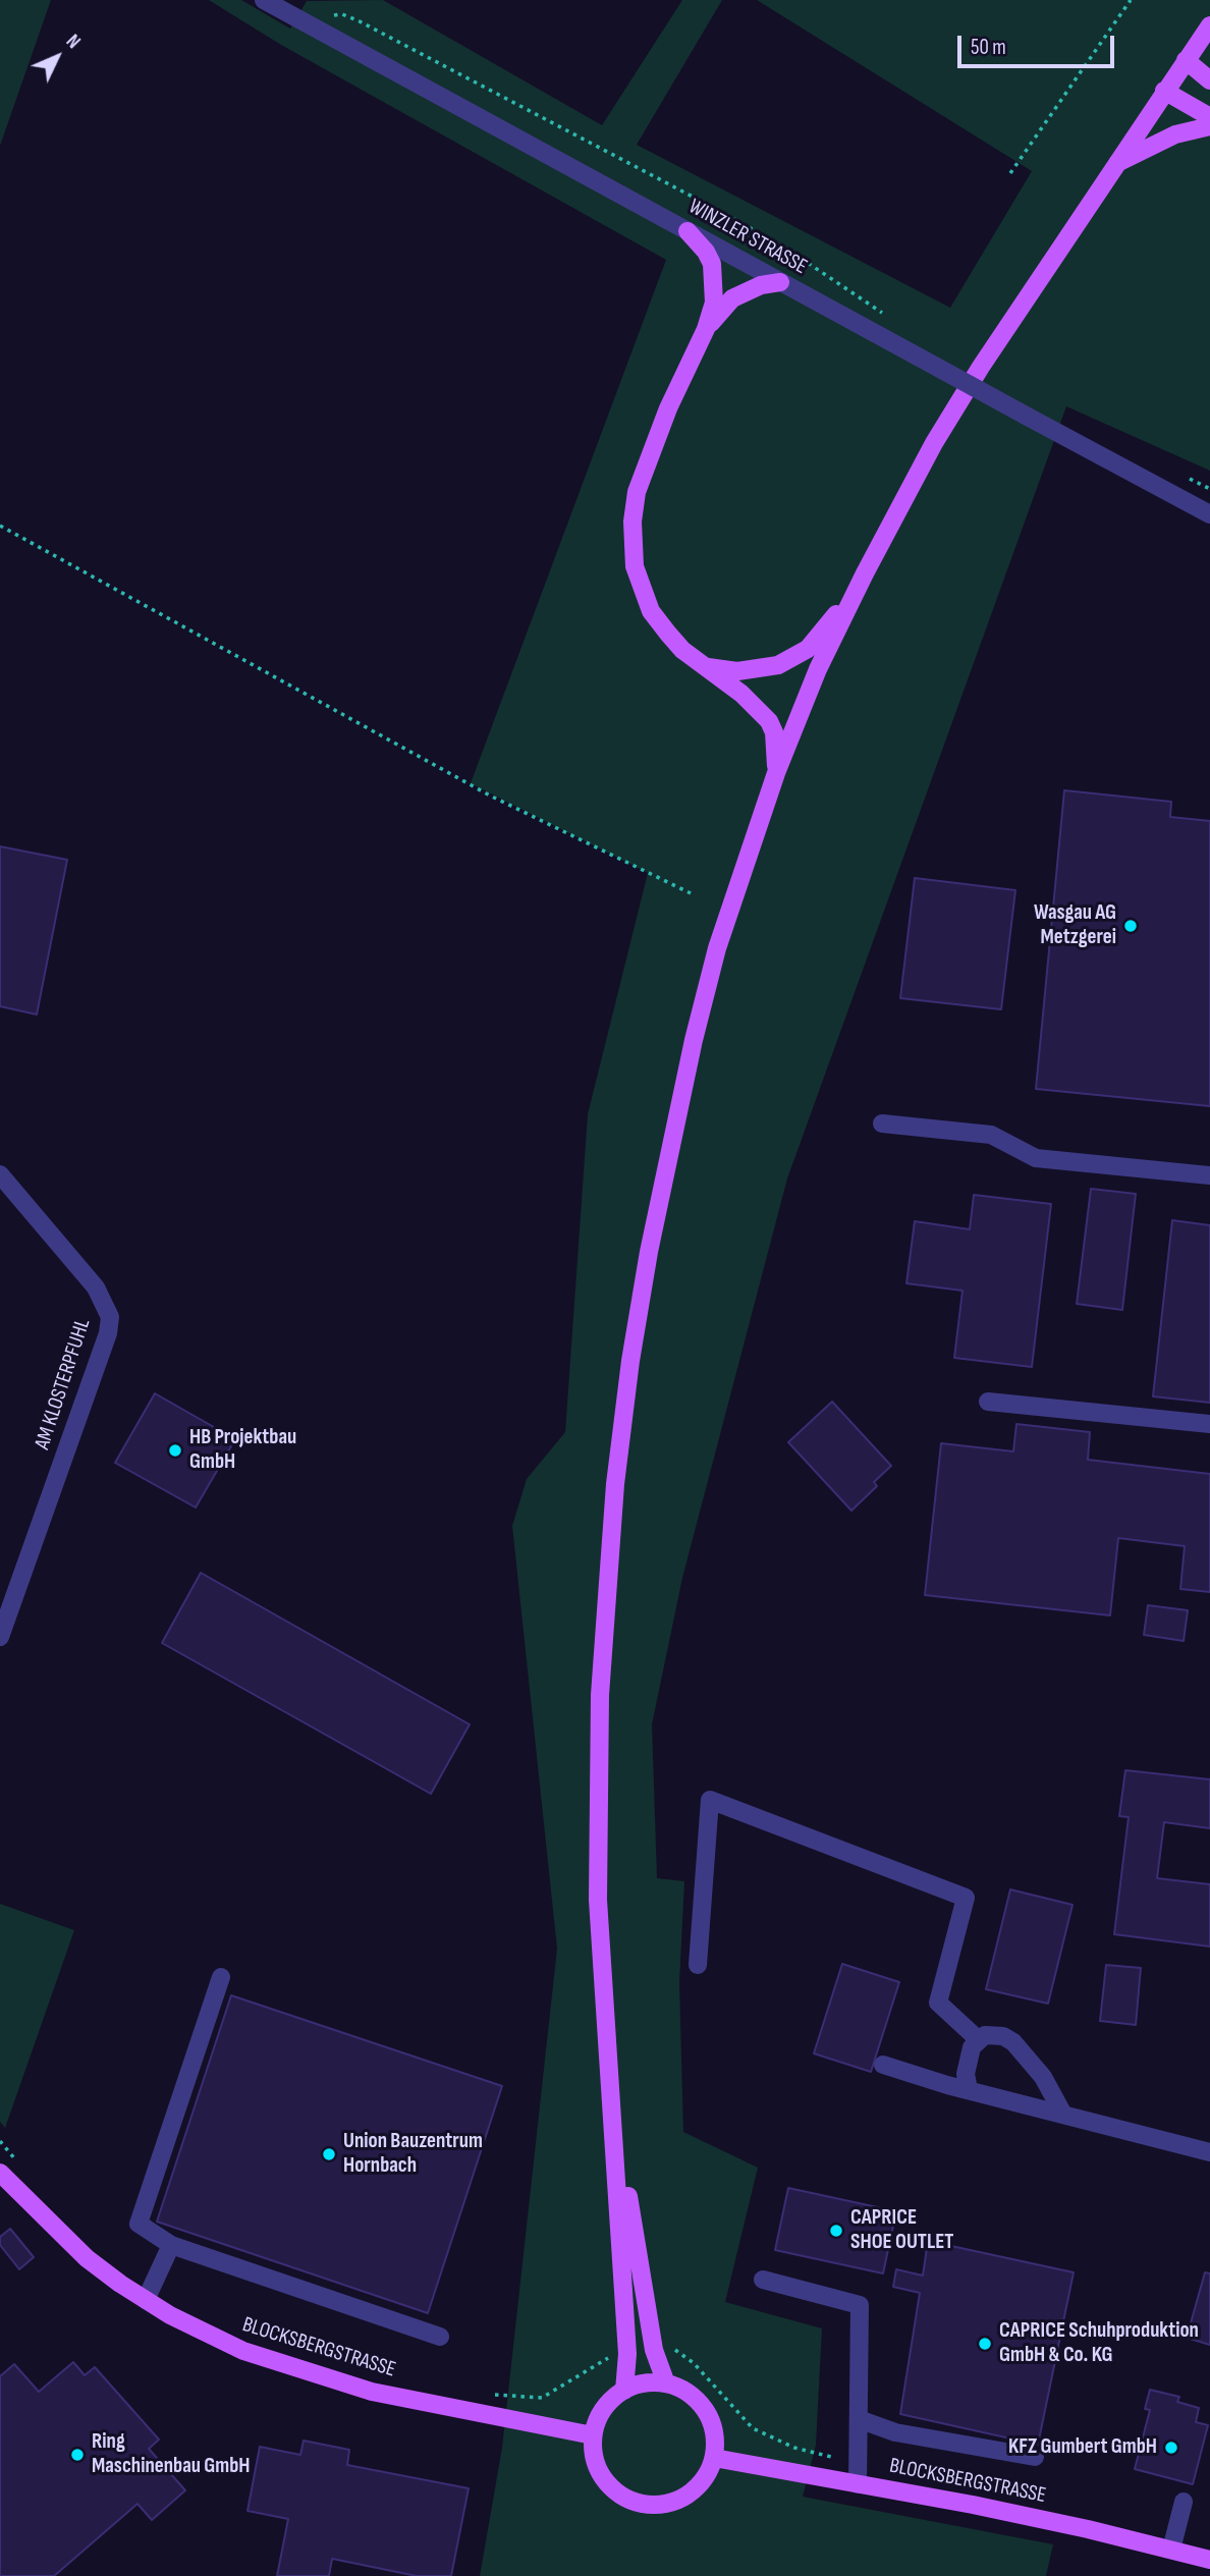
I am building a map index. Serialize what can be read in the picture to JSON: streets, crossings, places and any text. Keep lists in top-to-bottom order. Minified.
{"streets":{"main road":["BLOCKSBERGSTRASSE"],"street":["WINZLER STRASSE","AM KLOSTERPFUHL"]},"places":["Wasgau AG Metzgerei","HB Projektbau GmbH","Union Bauzentrum Hornbach","CAPRICE SHOE OUTLET","CAPRICE Schuhproduktion GmbH & Co. KG","KFZ Gumbert GmbH","Ring Maschinenbau GmbH"],"scale_bar":"50 m","north":"top right"}
